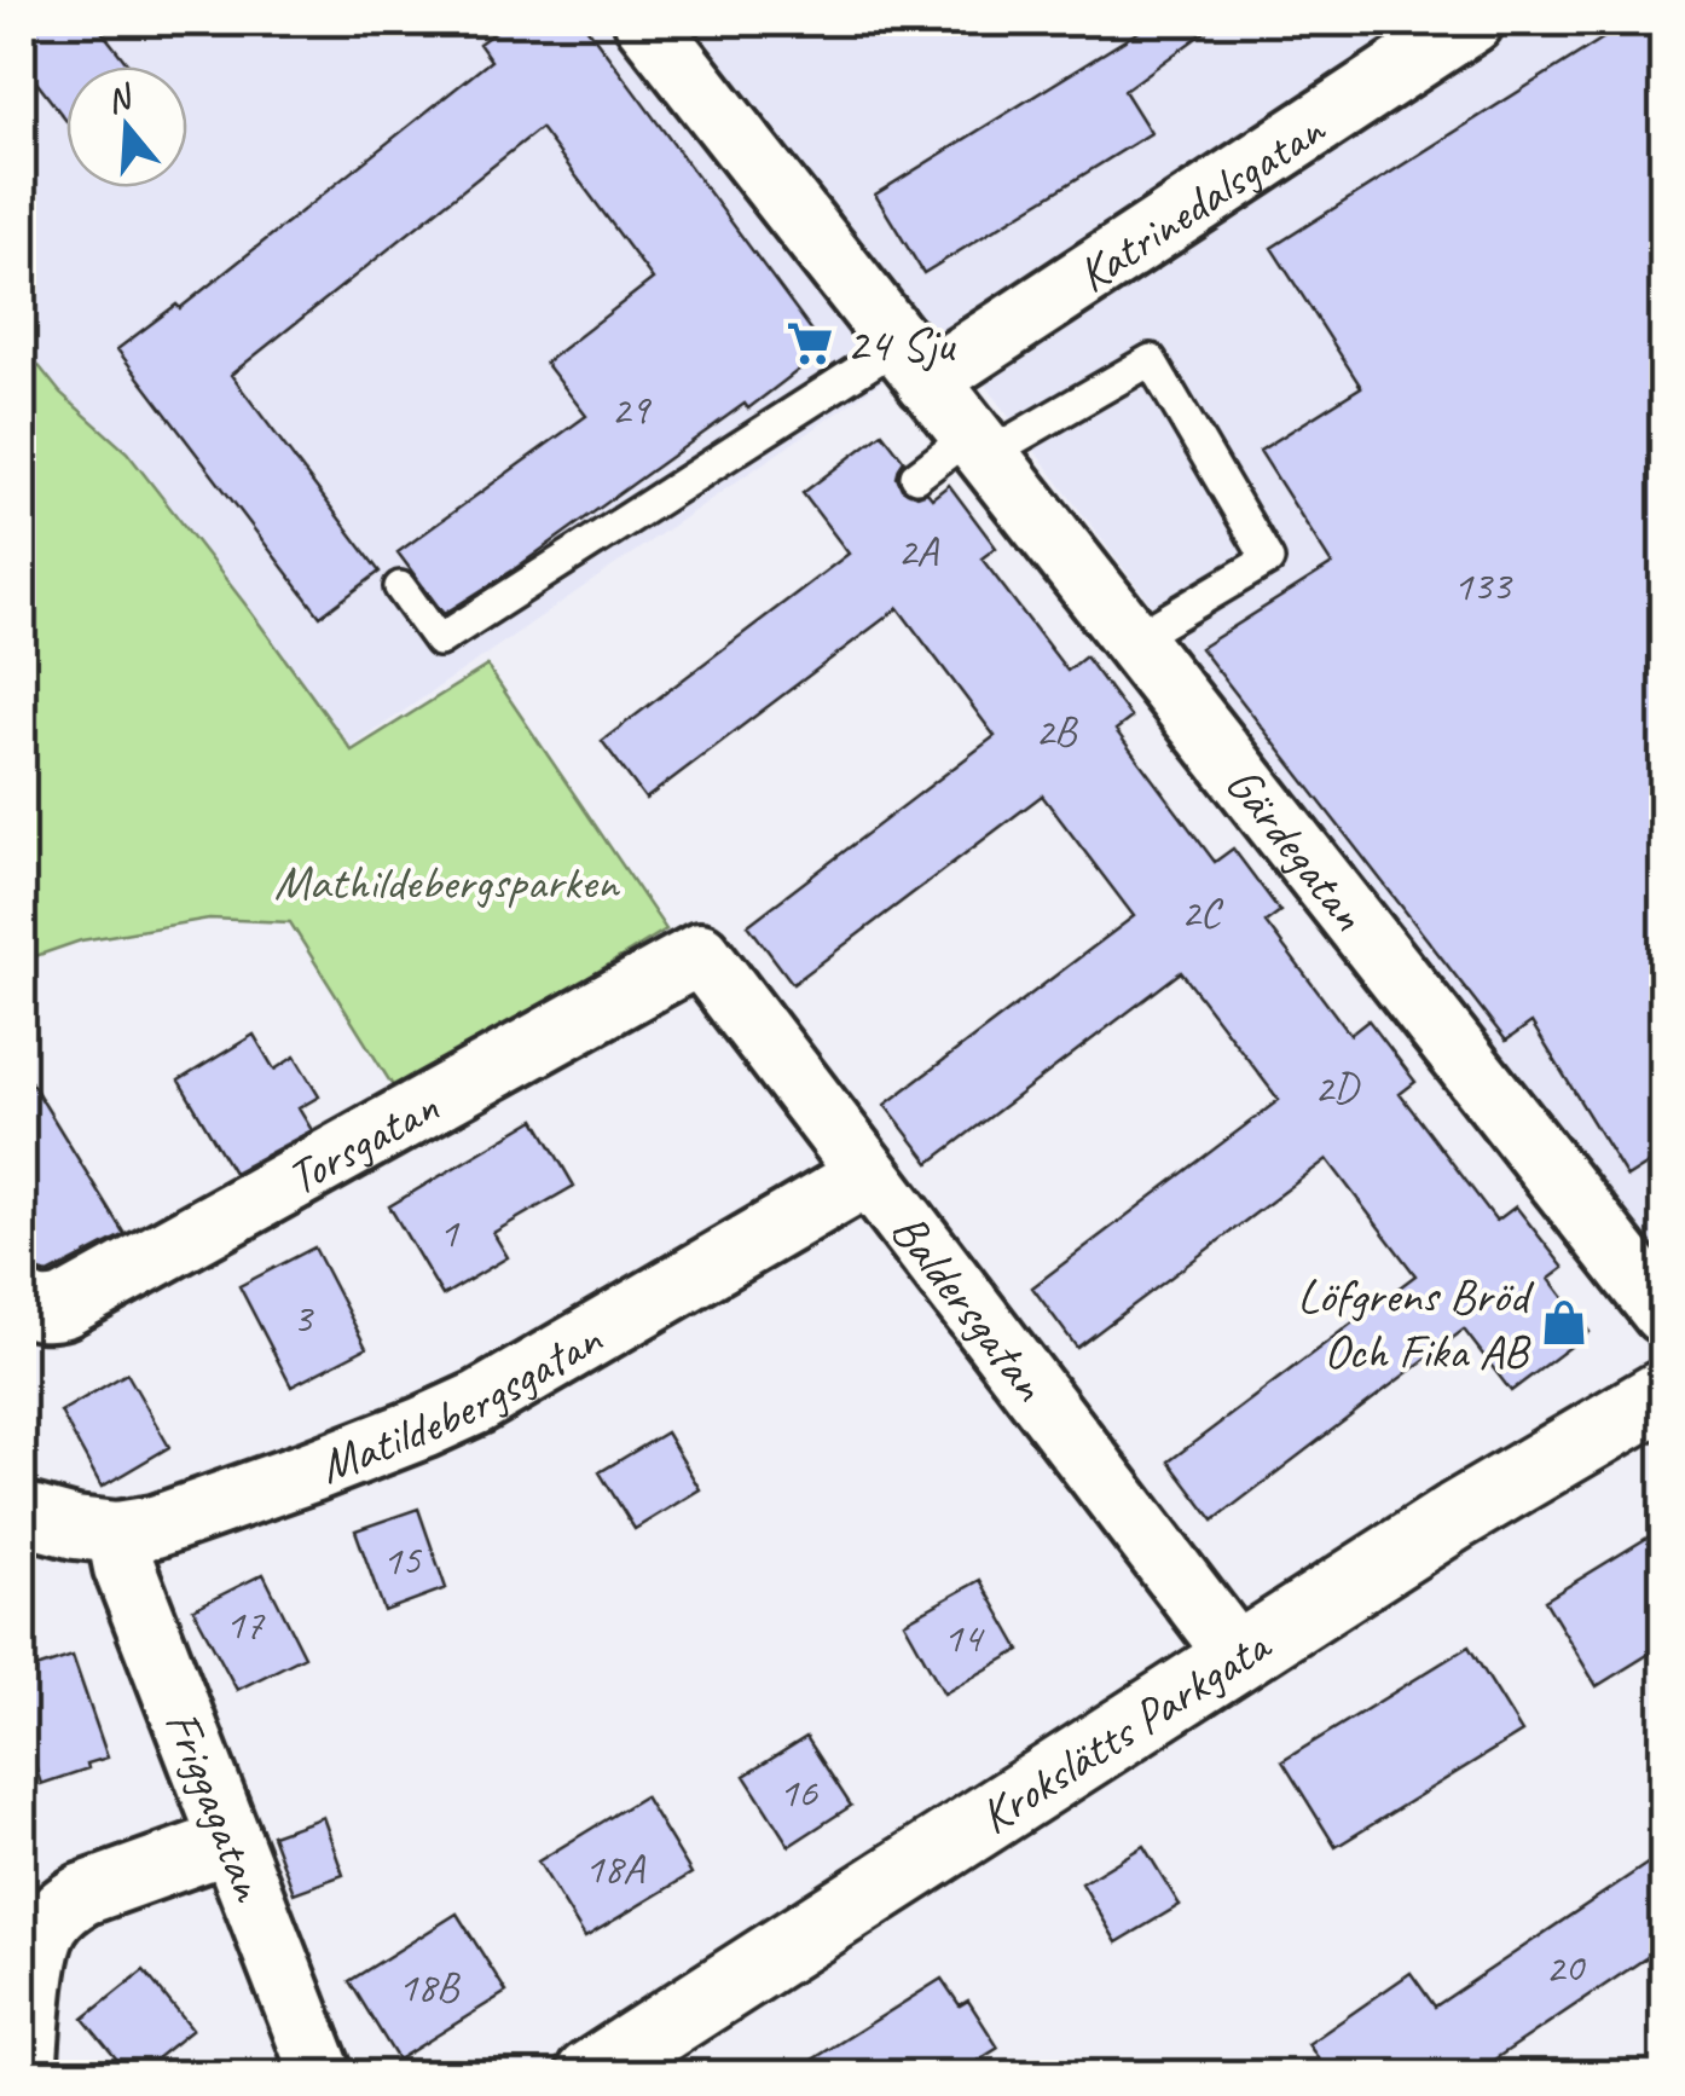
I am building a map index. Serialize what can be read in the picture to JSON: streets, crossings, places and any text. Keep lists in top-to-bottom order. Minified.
{"streets":{"street":["Katrinedalsgatan","Gärdegatan","Torsgatan","Baldersgatan","Matildebergsgatan","Krokslätts Parkgata","Friggagatan"]},"crossings":[["Katrinedalsgatan","Gärdegatan"],["Torsgatan","Baldersgatan"],["Baldersgatan","Matildebergsgatan"],["Baldersgatan","Krokslätts Parkgata"],["Matildebergsgatan","Friggagatan"]],"parks":["Mathildebergsparken"],"places":{"supermarket":["24 Sju"],"shop":["Löfgrens Bröd Och Fika AB"]},"house_numbers":["29","2A","133","2B","2C","2D","1","3","15","17","14","16","18A","20","18B"],"north":"top"}
